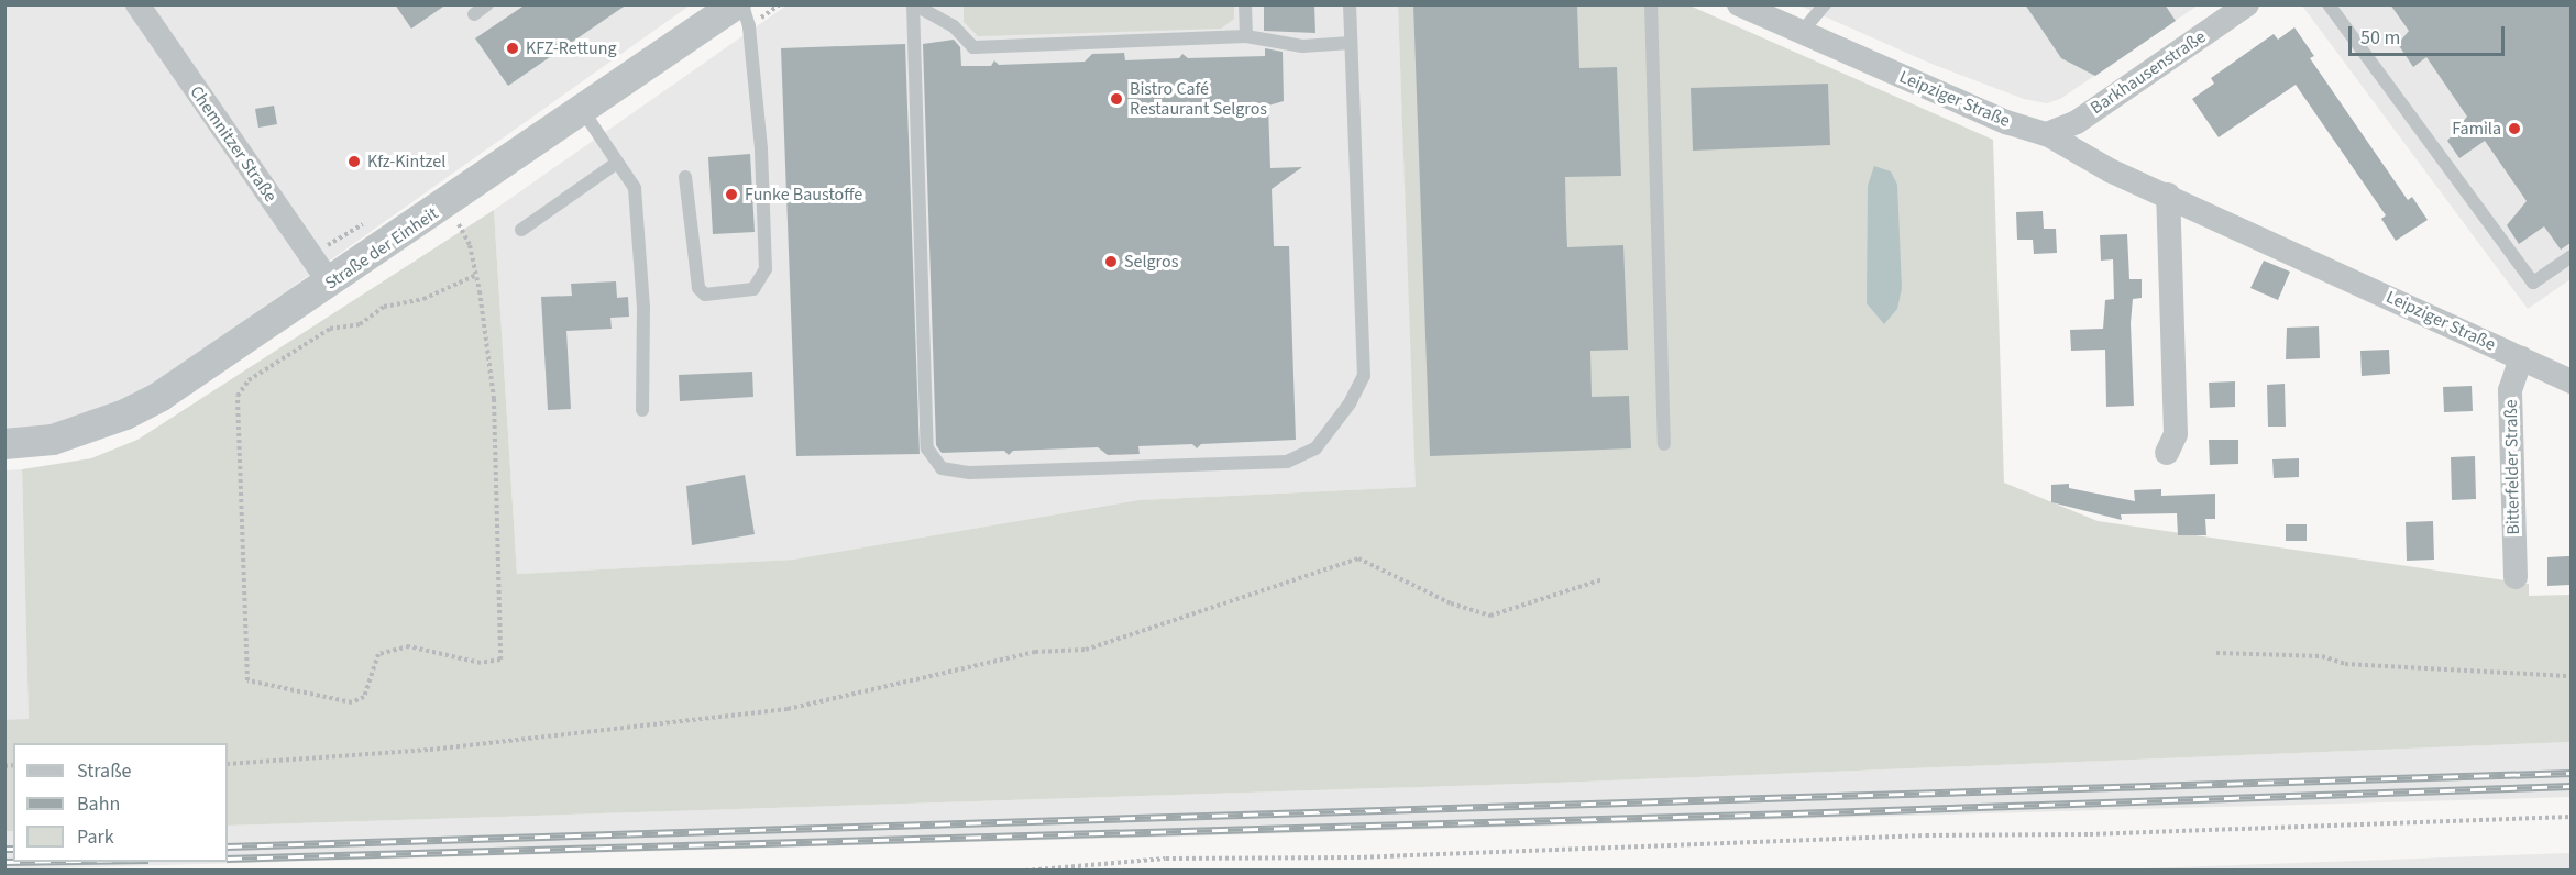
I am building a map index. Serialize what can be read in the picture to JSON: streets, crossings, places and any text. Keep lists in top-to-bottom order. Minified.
{"streets":{"street":["Barkhausenstraße","Leipziger Straße","Chemnitzer Straße","Straße der Einheit","Bitterfelder Straße"]},"crossings":[["Barkhausenstraße","Leipziger Straße"],["Leipziger Straße","Bitterfelder Straße"],["Chemnitzer Straße","Straße der Einheit"]],"places":["KFZ-Rettung","Bistro Café Restaurant Selgros","Famila","Kfz-Kintzel","Funke Baustoffe","Selgros"],"legend":["Straße","Bahn","Park"],"scale_bar":"50 m"}
